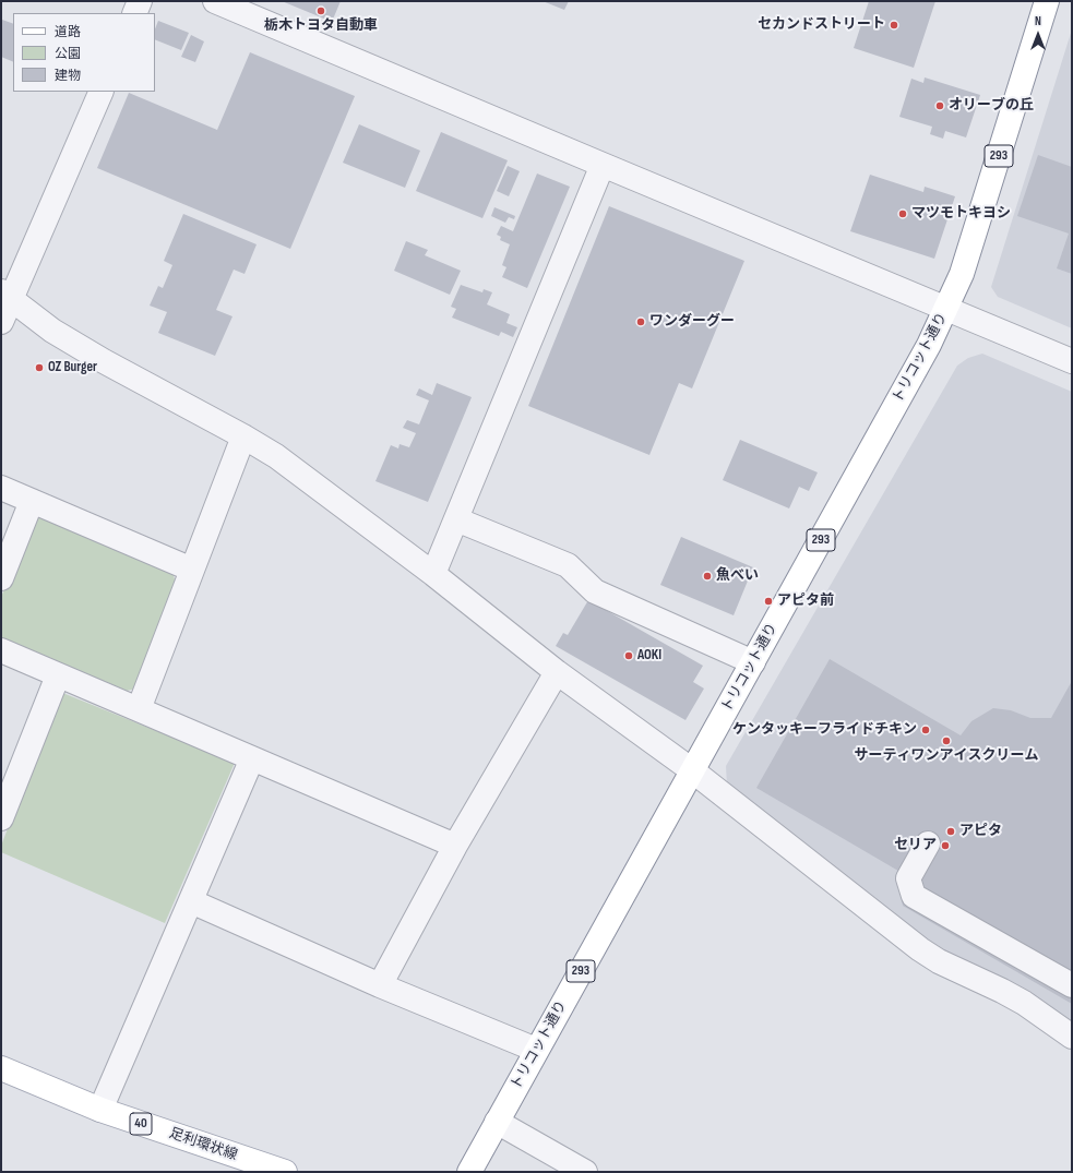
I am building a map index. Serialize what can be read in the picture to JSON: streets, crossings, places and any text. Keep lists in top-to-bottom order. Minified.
{"streets":{"main road":["293","トリコット通り","40","足利環状線"]},"places":["栃木トヨタ自動車","セカンドストリート","オリーブの丘","マツモトキヨシ","ワンダーグー","OZ Burger","魚べい","アピタ前","AOKI","ケンタッキーフライドチキン","サーティワンアイスクリーム","アピタ","セリア"],"legend":["道路","公園","建物"],"north":"top"}
